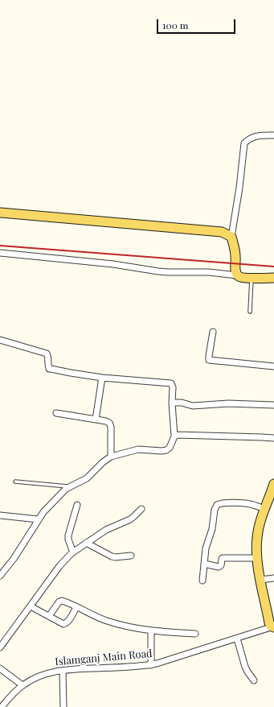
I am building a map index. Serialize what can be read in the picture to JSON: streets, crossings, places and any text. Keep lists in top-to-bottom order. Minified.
{"streets":{"street":["Islamganj Main Road"]},"scale_bar":"100 m"}
